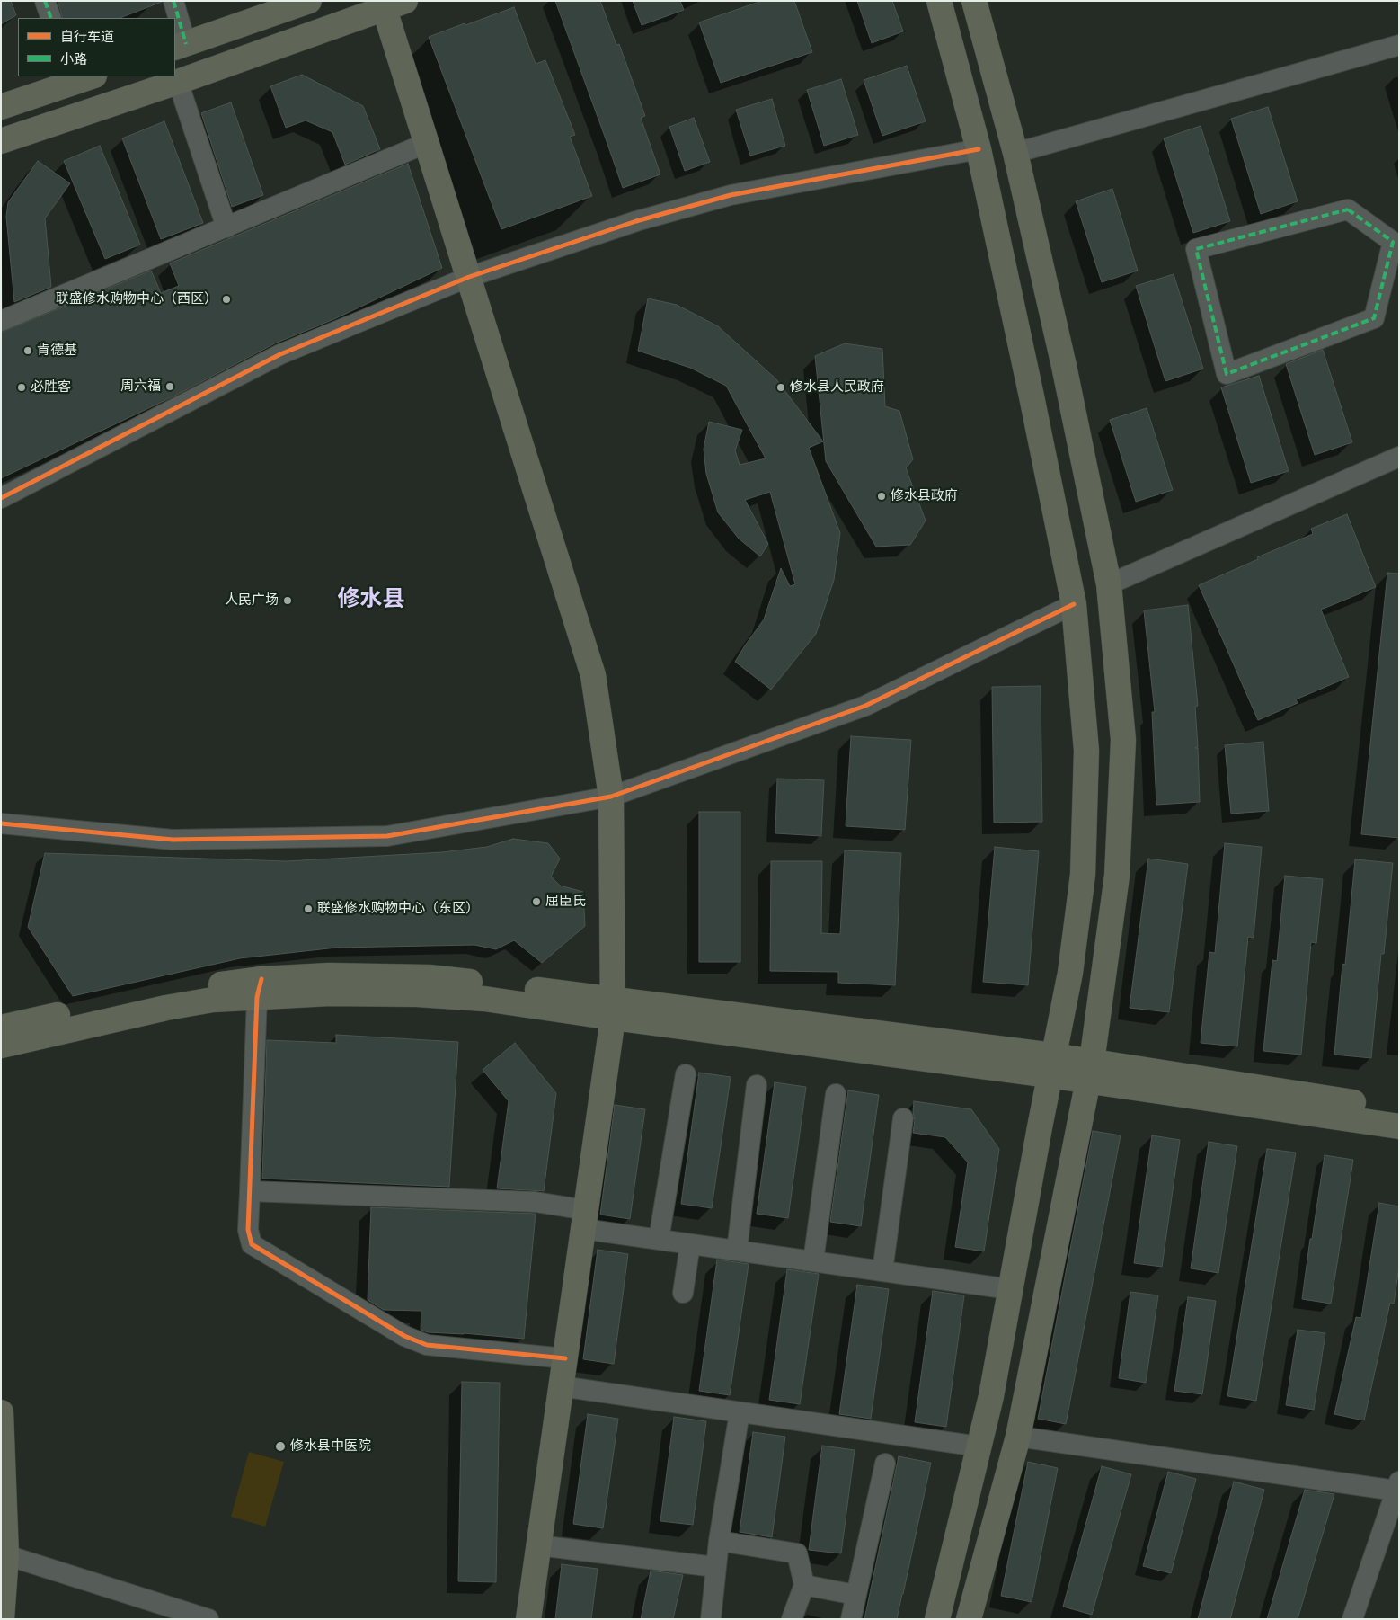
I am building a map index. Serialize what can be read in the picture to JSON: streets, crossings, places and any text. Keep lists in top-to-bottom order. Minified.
{"districts":["修水县"],"places":["联盛修水购物中心（西区）","肯德基","周六福","必胜客","修水县人民政府","修水县政府","人民广场","屈臣氏","联盛修水购物中心（东区）","修水县中医院"],"legend":["自行车道","小路"]}
